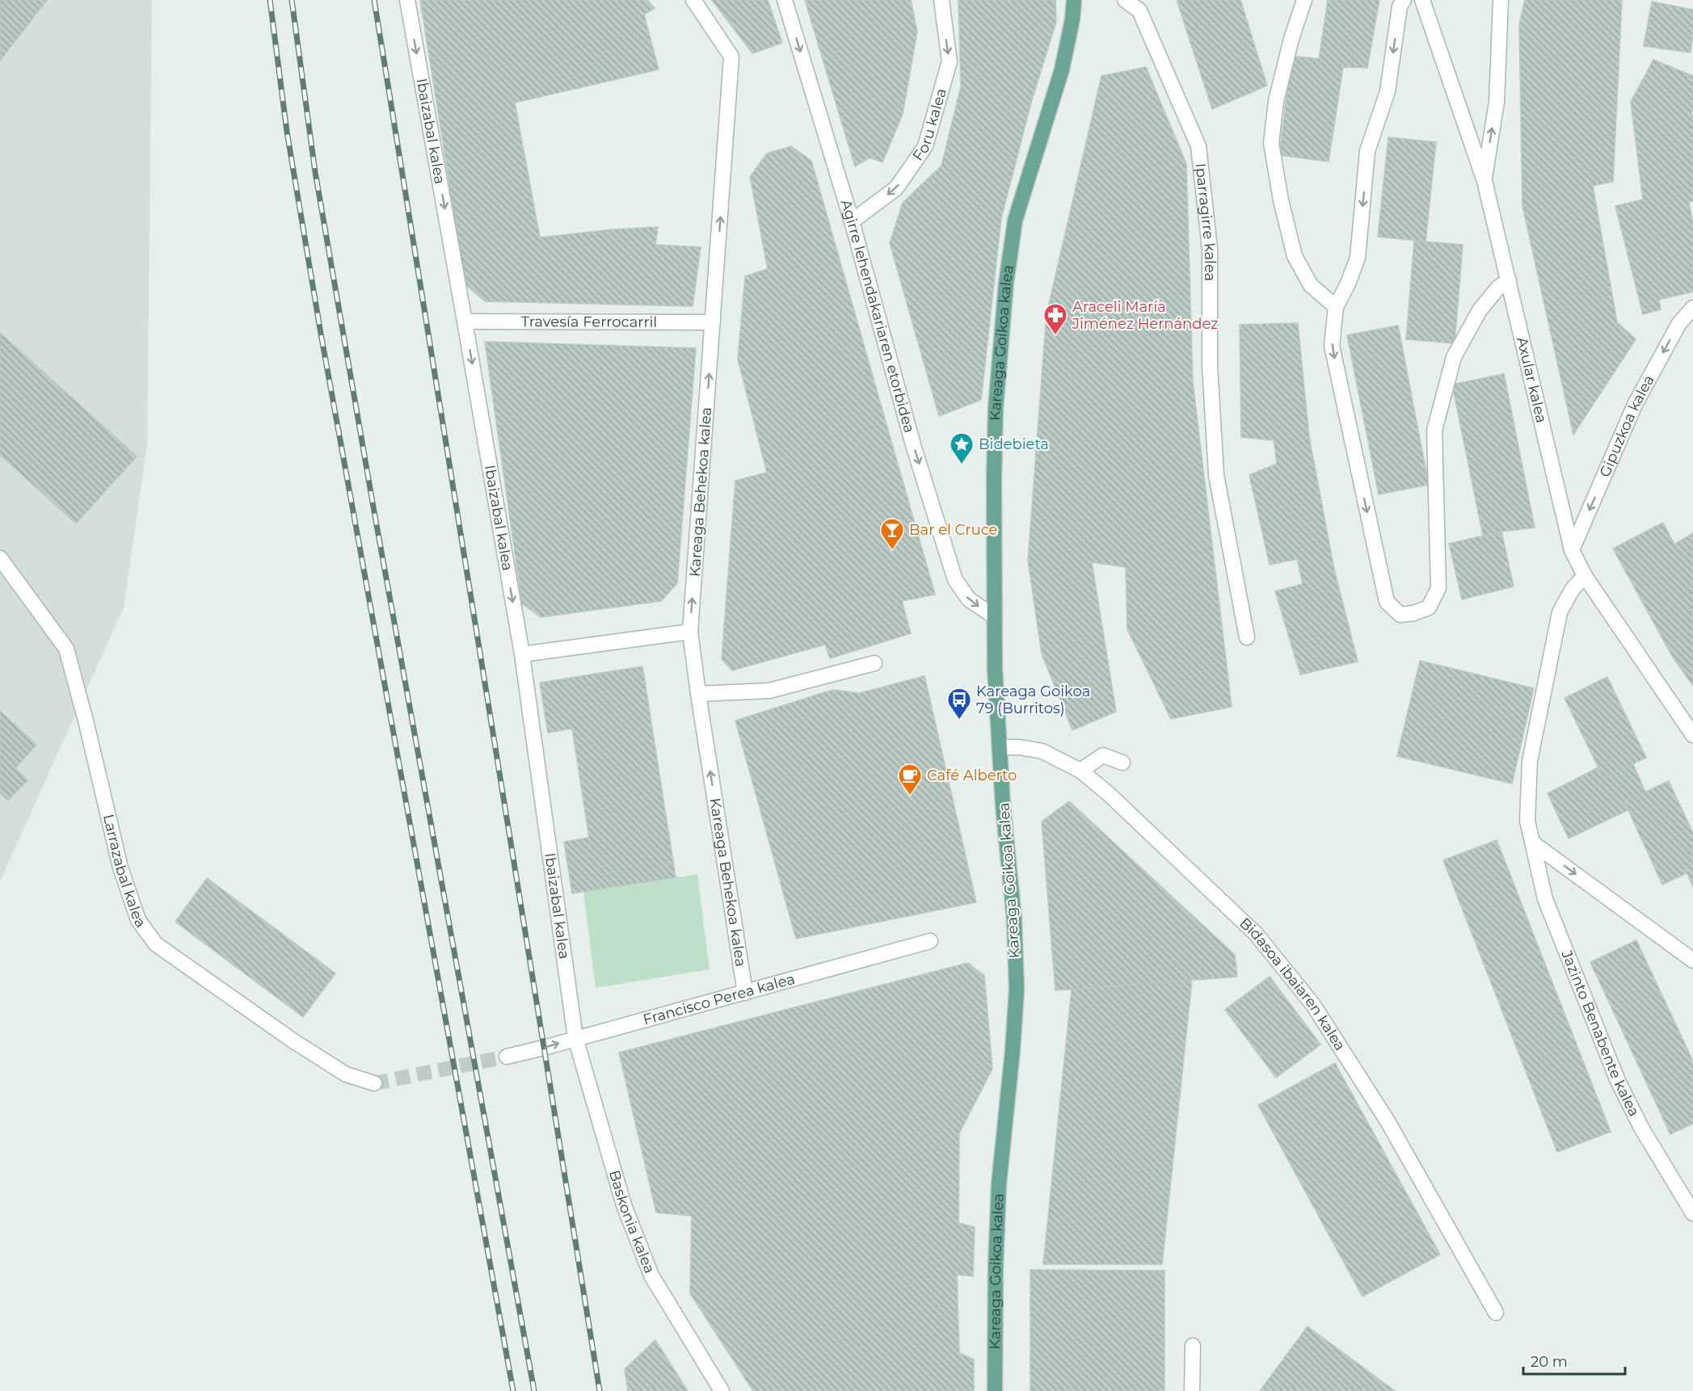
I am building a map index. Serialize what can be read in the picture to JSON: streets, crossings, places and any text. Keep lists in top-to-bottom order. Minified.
{"streets":{"main road":["Kareaga Goikoa kalea"],"street":["Foru kalea","Ibaizabal kalea","Iparragirre kalea","Agirre lehendakariaren etorbidea","Travesía Ferrocarril","Axular kalea","Gipuzkoa kalea","Kareaga Behekoa kalea","Larrazabal kalea","Bidasoa ibaiaren kalea","Francisco Perea kalea","Jazinto Benabente kalea","Baskonia kalea"]},"crossings":[["Foru kalea","Agirre lehendakariaren etorbidea"],["Ibaizabal kalea","Travesía Ferrocarril"],["Ibaizabal kalea","Francisco Perea kalea"],["Ibaizabal kalea","Baskonia kalea"],["Agirre lehendakariaren etorbidea","Kareaga Goikoa kalea"],["Travesía Ferrocarril","Kareaga Behekoa kalea"],["Kareaga Goikoa kalea","Bidasoa ibaiaren kalea"],["Axular kalea","Gipuzkoa kalea"],["Axular kalea","Jazinto Benabente kalea"],["Kareaga Behekoa kalea","Francisco Perea kalea"],["Francisco Perea kalea","Baskonia kalea"]],"one_way":["Foru kalea","Ibaizabal kalea","Agirre lehendakariaren etorbidea","Gipuzkoa kalea","Kareaga Behekoa kalea"],"places":{"pharmacy":["Araceli María Jiménez Hernández"],"place":["Bidebieta"],"bar":["Bar el Cruce"],"bus stop":["Kareaga Goikoa 79 (Burritos)"],"cafe":["Café Alberto"]},"scale_bar":"20 m"}
